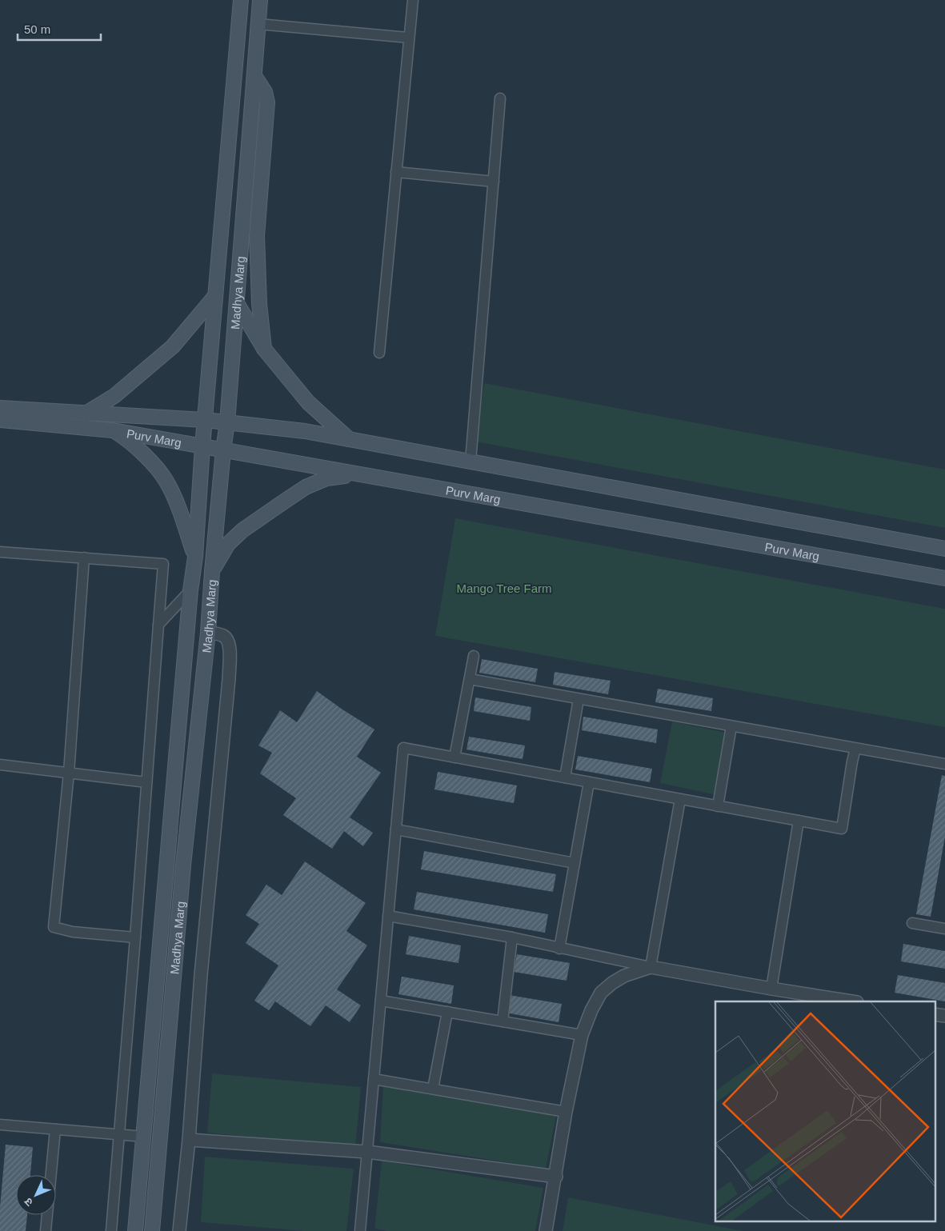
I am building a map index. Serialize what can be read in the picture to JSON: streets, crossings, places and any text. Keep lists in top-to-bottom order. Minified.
{"streets":{"main road":["Madhya Marg","Purv Marg"]},"crossings":[["Madhya Marg","Purv Marg"]],"parks":["Mango Tree Farm"],"scale_bar":"50 m","north":"bottom left"}
